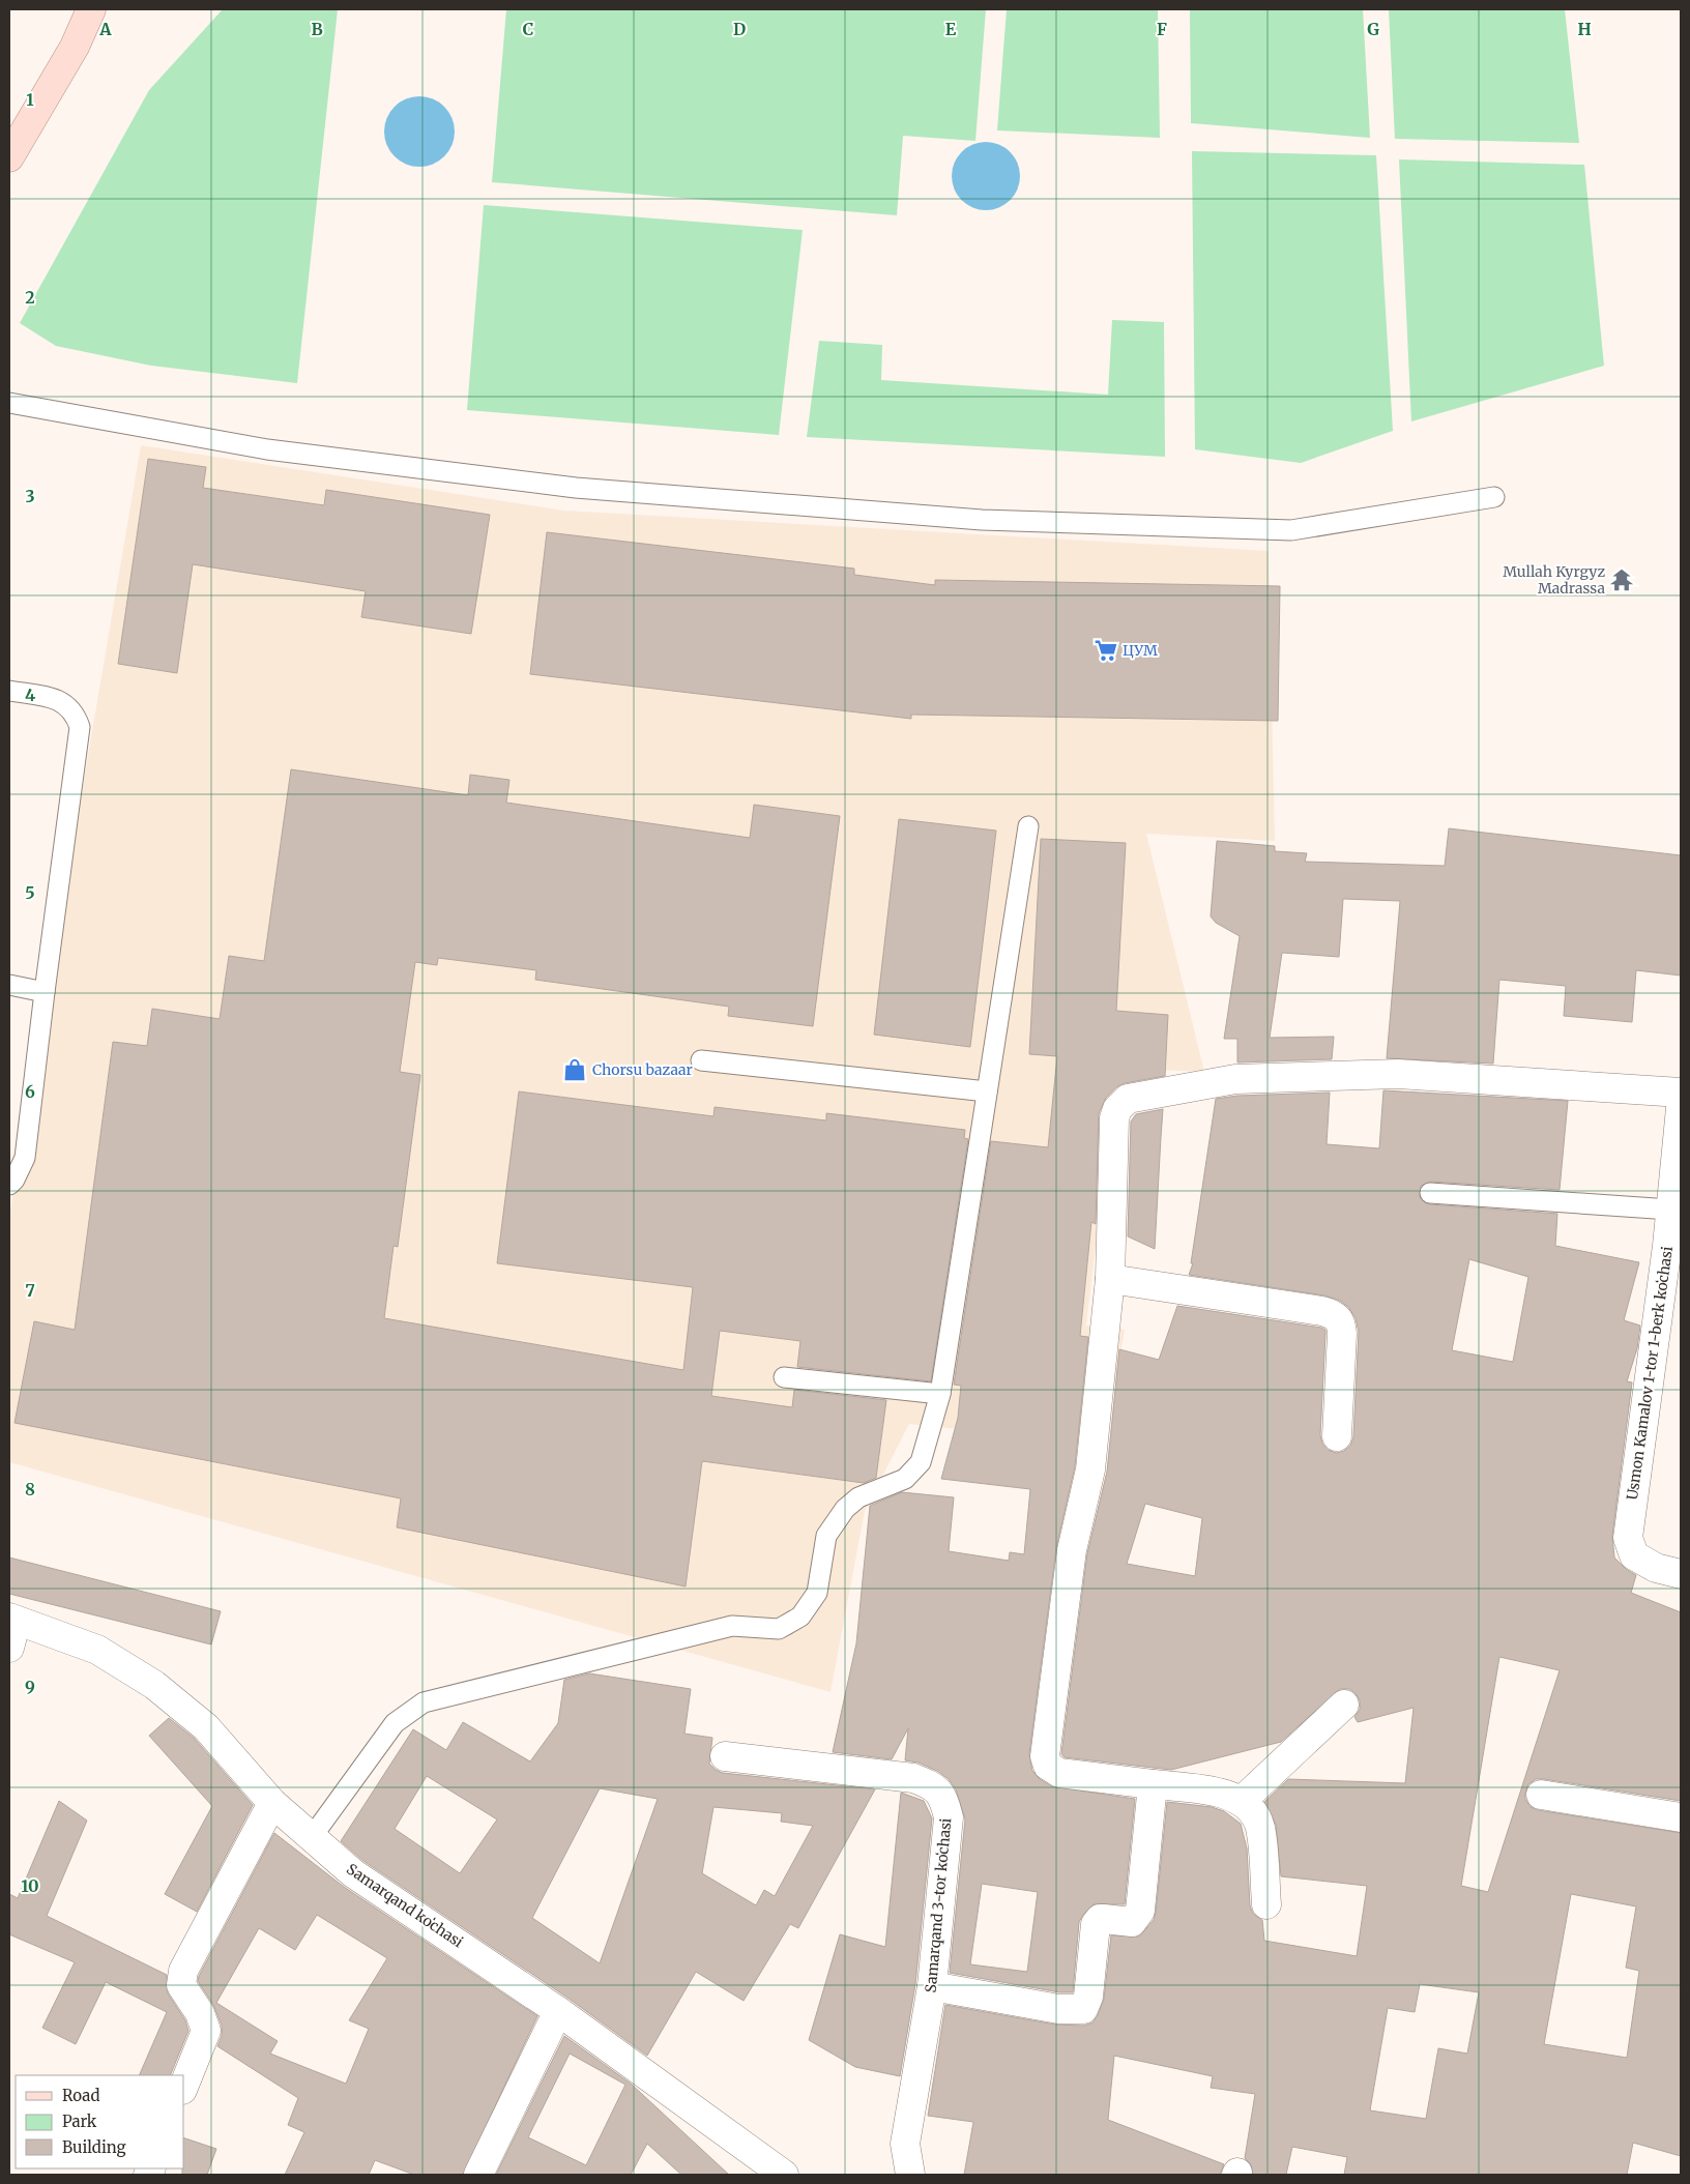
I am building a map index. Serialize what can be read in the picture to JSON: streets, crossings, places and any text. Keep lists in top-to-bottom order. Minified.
{"streets":{"street":["Usmon Kamalov 1-tor 1-berk koʻchasi","Samarqand koʻchasi","Samarqand 3-tor koʻchasi"]},"places":{"temple":["Mullah Kyrgyz Madrassa"],"supermarket":["ЦУМ"],"shop":["Chorsu bazaar"]},"legend":["Road","Park","Building"],"grid":{"columns":["A","B","C","D","E","F","G","H"],"rows":["1","2","3","4","5","6","7","8","9","10"]}}
